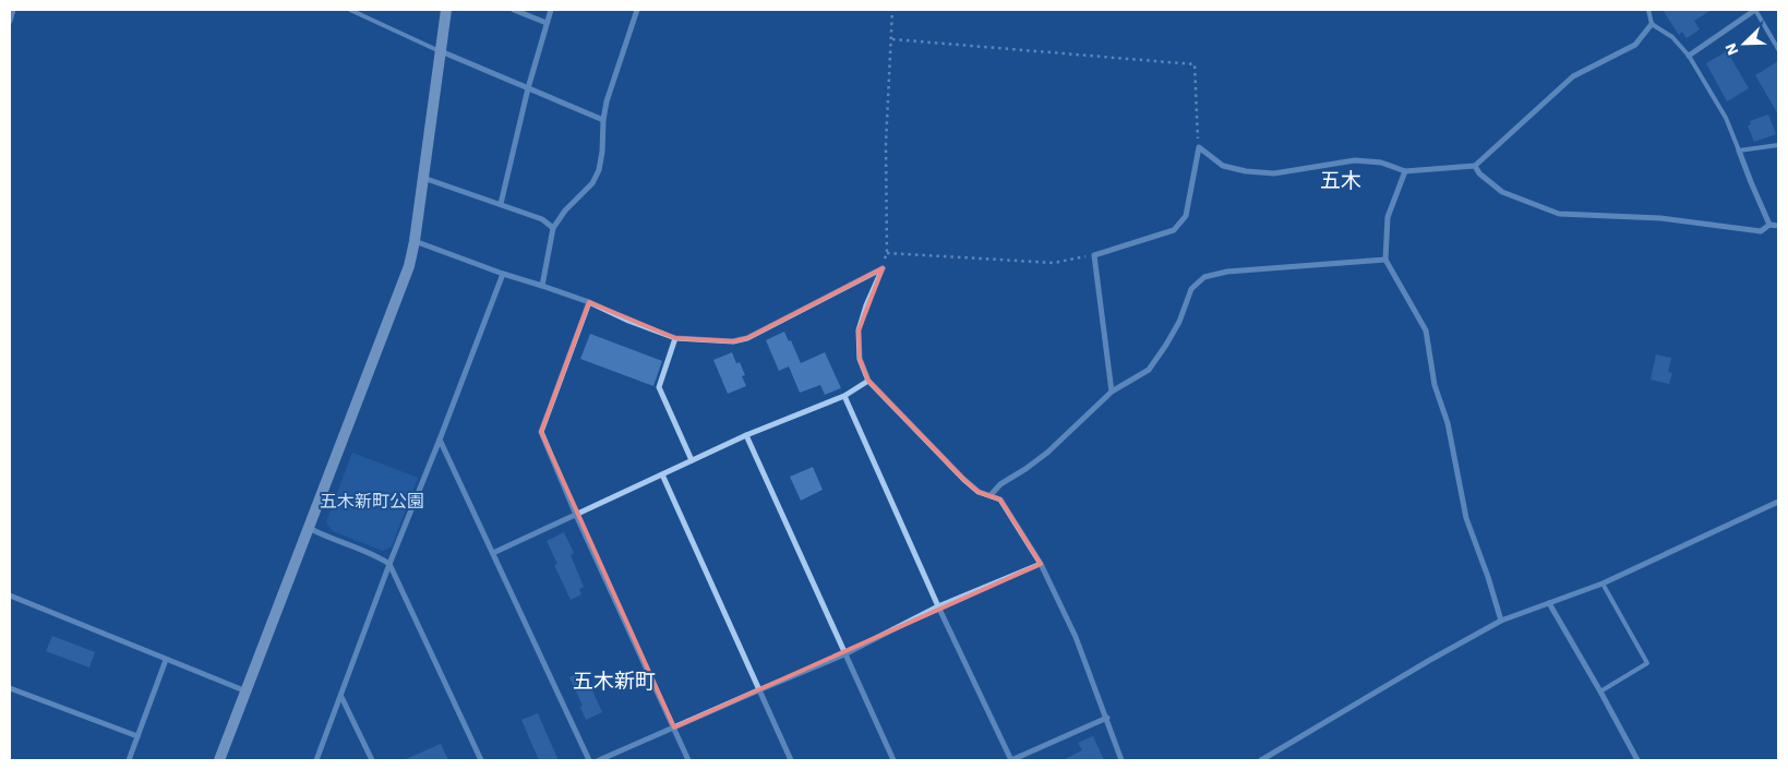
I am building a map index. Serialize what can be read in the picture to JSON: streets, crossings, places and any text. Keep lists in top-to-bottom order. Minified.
{"districts":["五木","五木新町"],"parks":["五木新町公園"],"north":"bottom left"}
